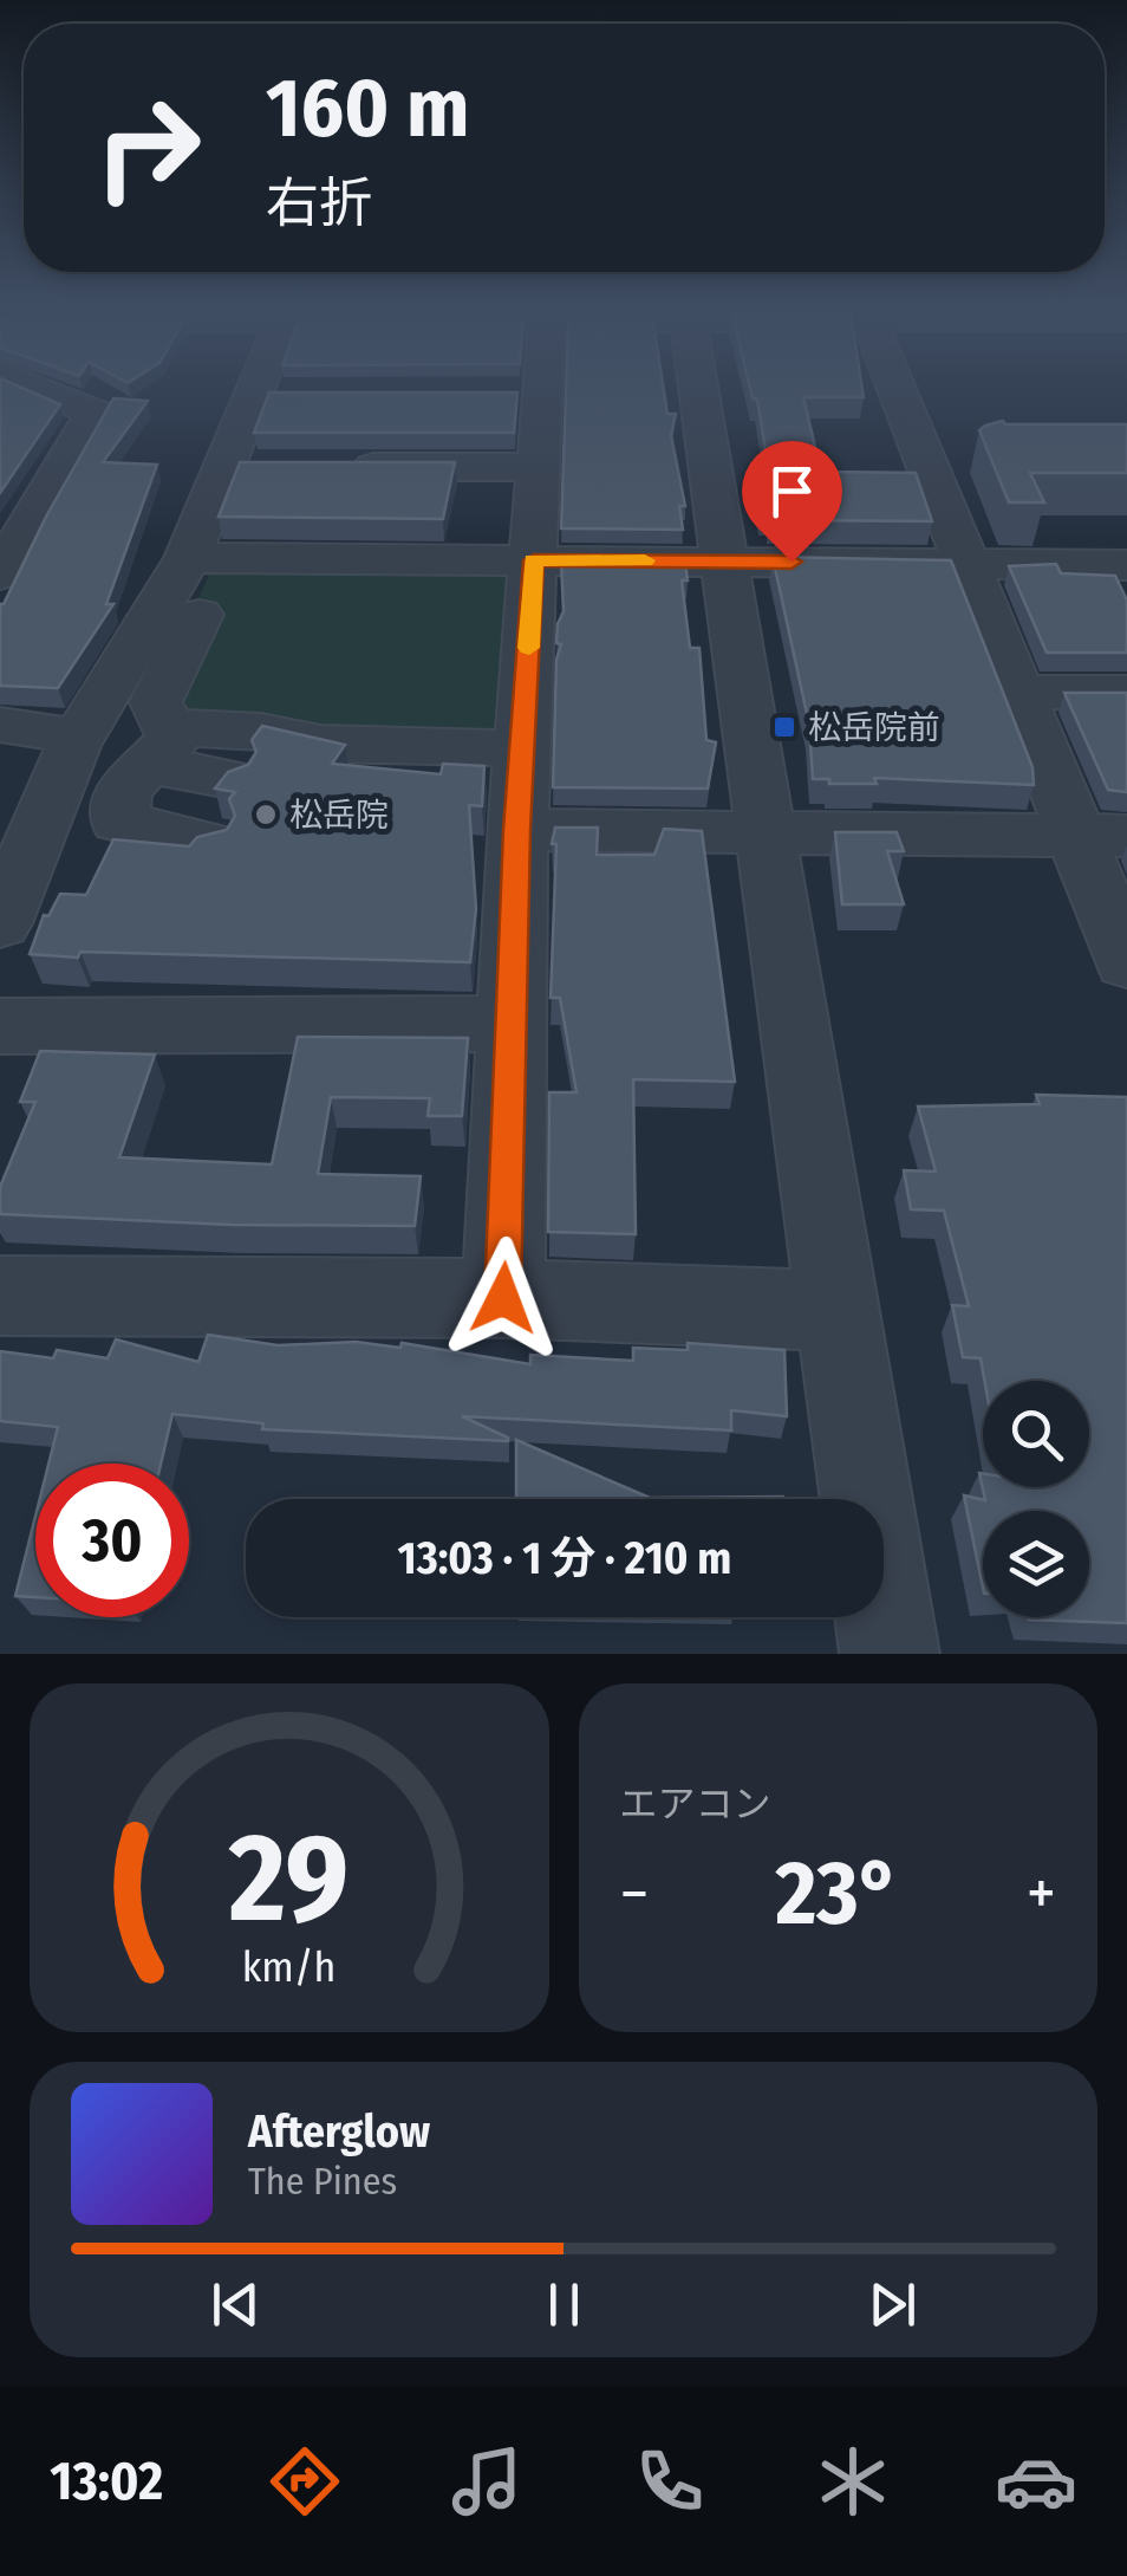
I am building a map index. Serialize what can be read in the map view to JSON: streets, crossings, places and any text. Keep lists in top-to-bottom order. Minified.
{"places":{"transit":["松岳院前"],"other":["松岳院"]},"page":{"turn":["160 m","右折"],"limit":"30","trip":"13:03 · 1 分 · 210 m","tile":"エアコン","heat":["−","23°","+"],"song":["Afterglow","The Pines"],"tabs":"13:02","gauge":["29","km/h"]}}
